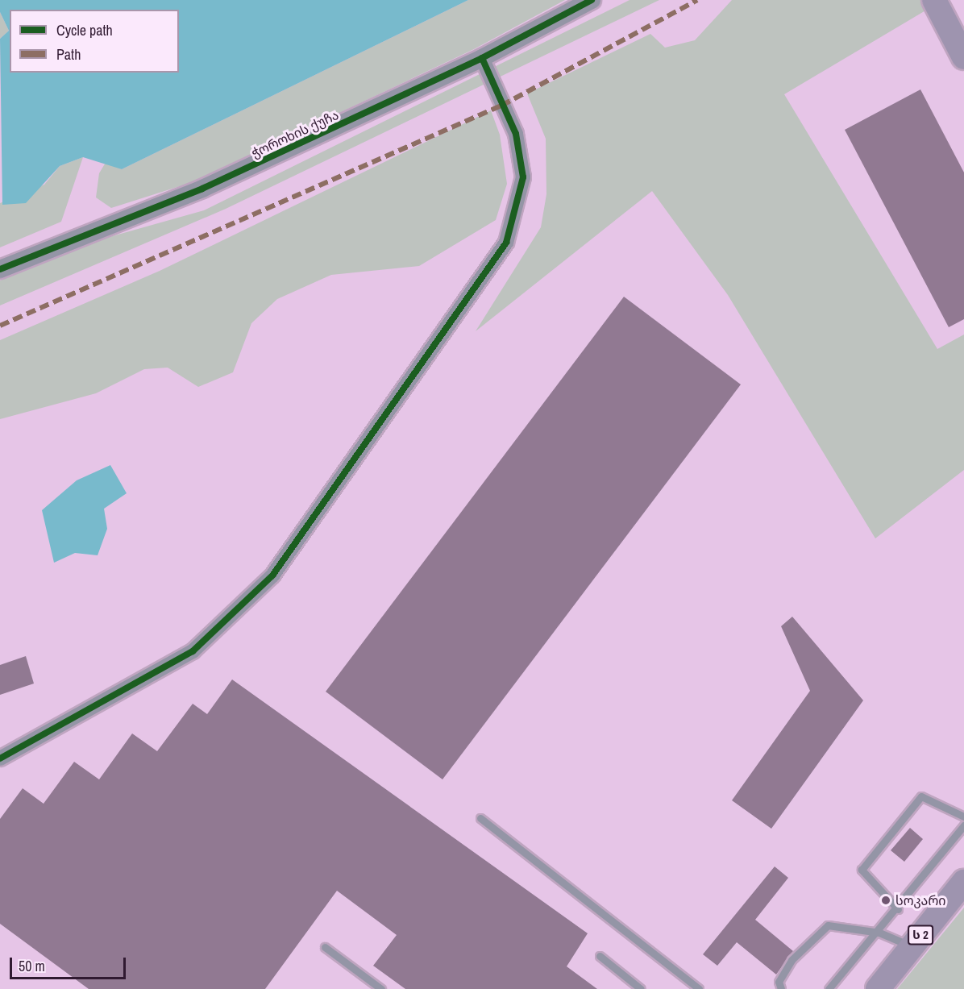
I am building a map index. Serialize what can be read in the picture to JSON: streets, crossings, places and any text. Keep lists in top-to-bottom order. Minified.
{"streets":{"highway":["ს 2"],"street":["ჭოროხის ქუჩა"]},"places":["სოკარი"],"legend":["Cycle path","Path"],"scale_bar":"50 m"}
